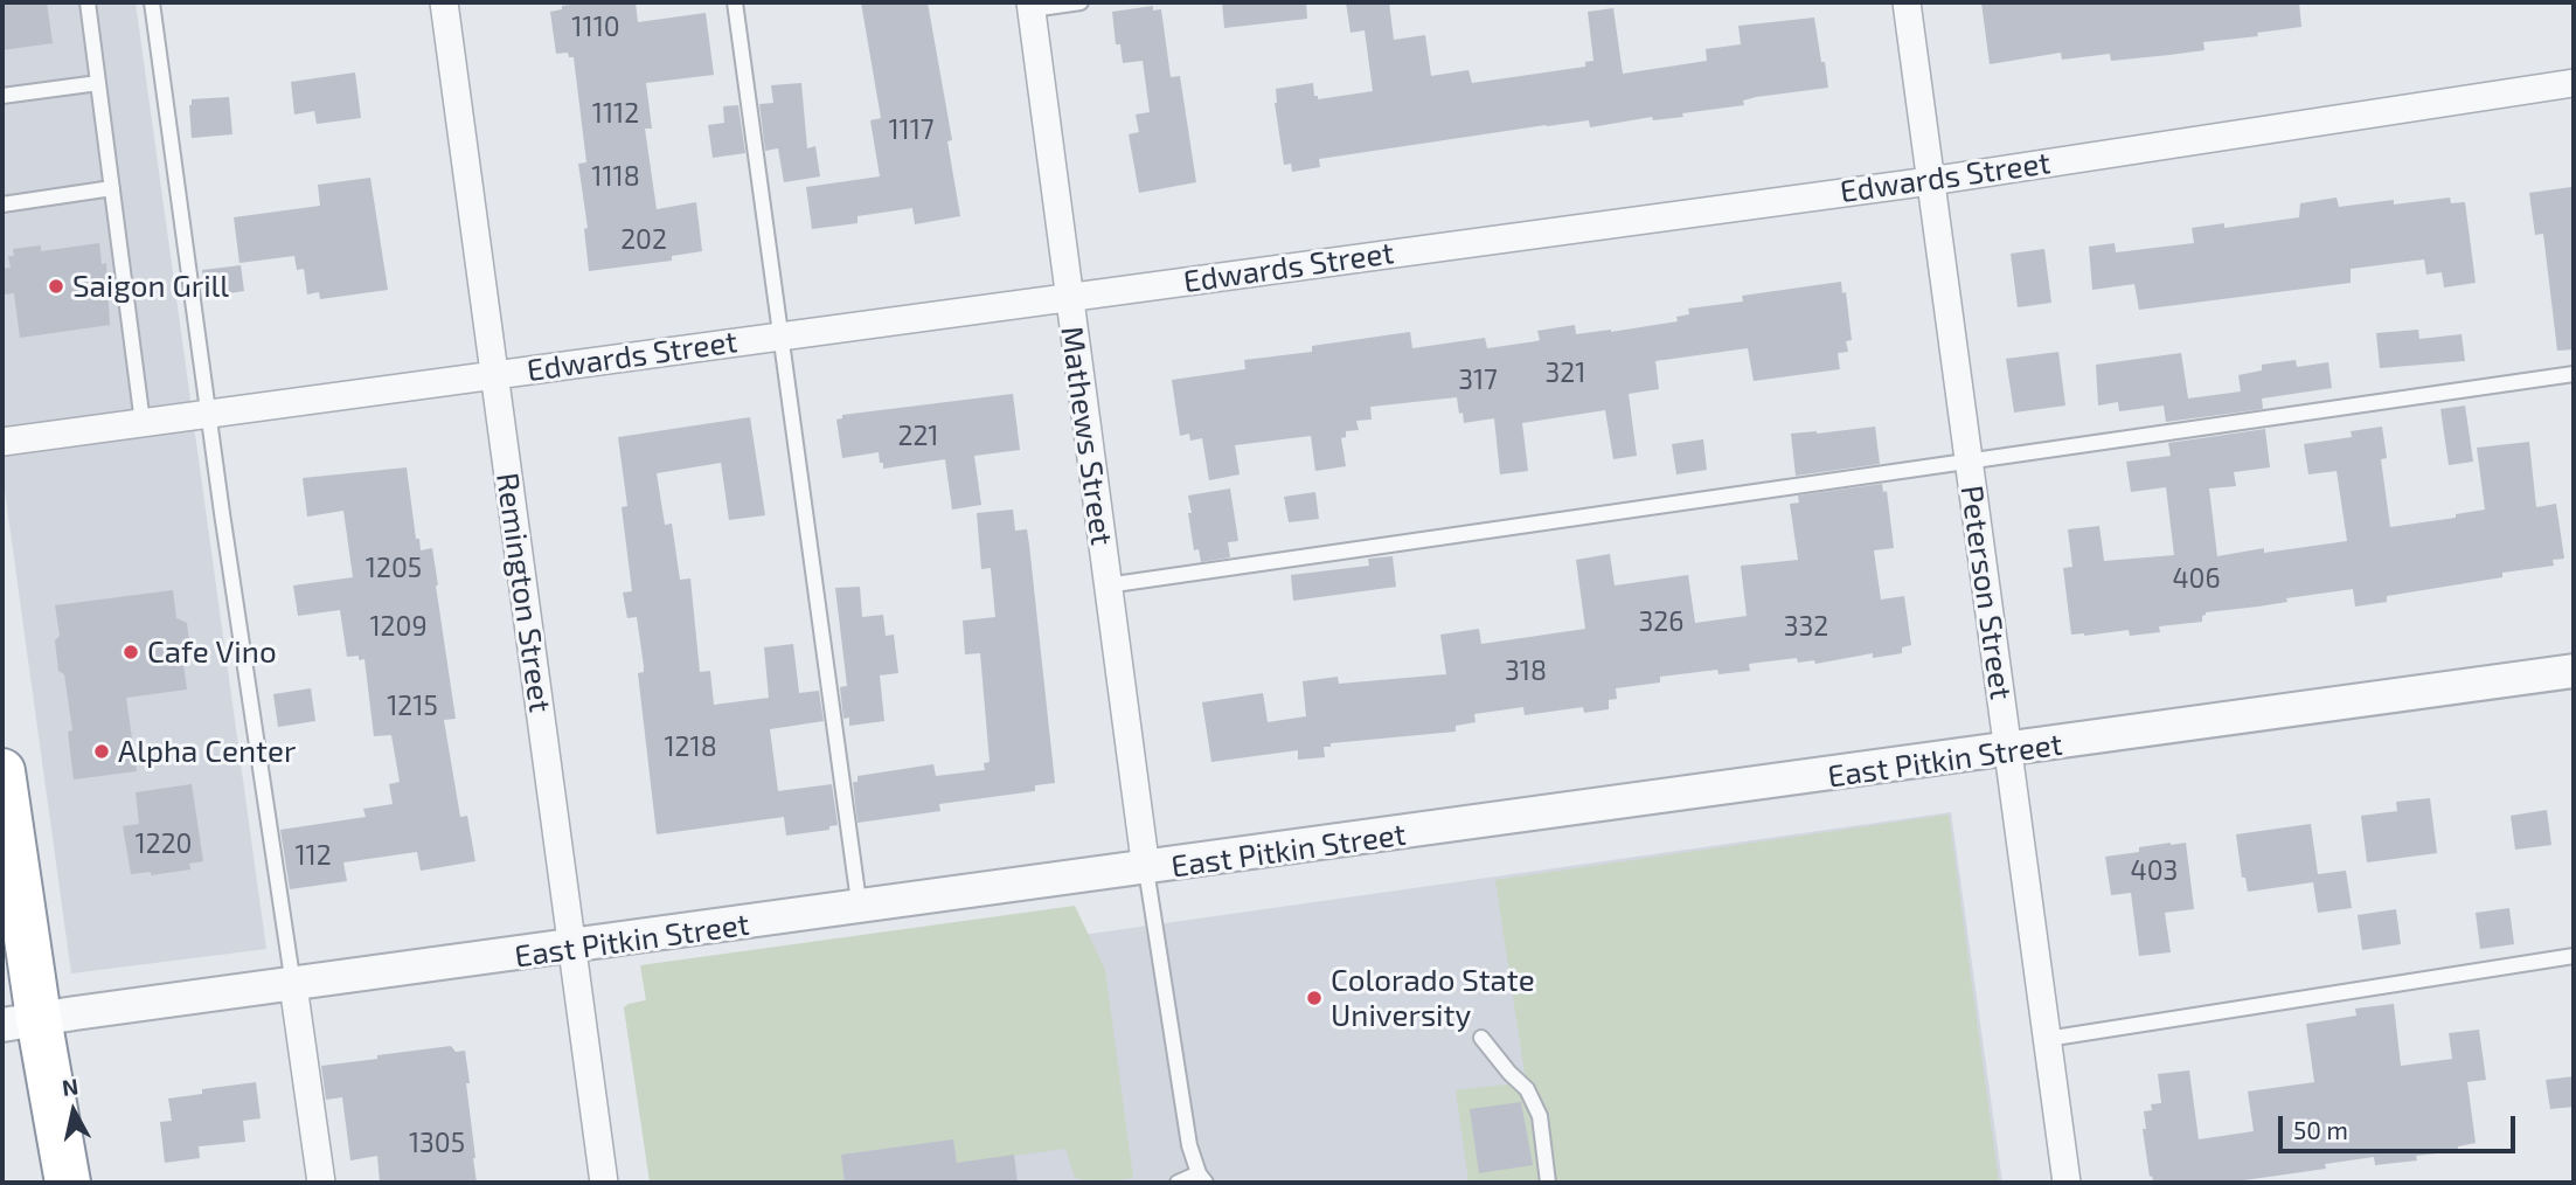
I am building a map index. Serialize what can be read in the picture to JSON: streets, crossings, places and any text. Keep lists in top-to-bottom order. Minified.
{"streets":{"street":["Edwards Street","Mathews Street","Remington Street","Peterson Street","East Pitkin Street"]},"crossings":[["Edwards Street","Mathews Street"],["Edwards Street","Remington Street"],["Edwards Street","Peterson Street"],["Mathews Street","East Pitkin Street"],["Remington Street","East Pitkin Street"],["Peterson Street","East Pitkin Street"]],"places":["Saigon Grill","Cafe Vino","Alpha Center","Colorado State University"],"house_numbers":["1110","1112","1117","1118","202","321","317","221","1205","406","326","1209","332","318","1215","1218","1220","112","403","1305"],"scale_bar":"50 m","north":"top"}
